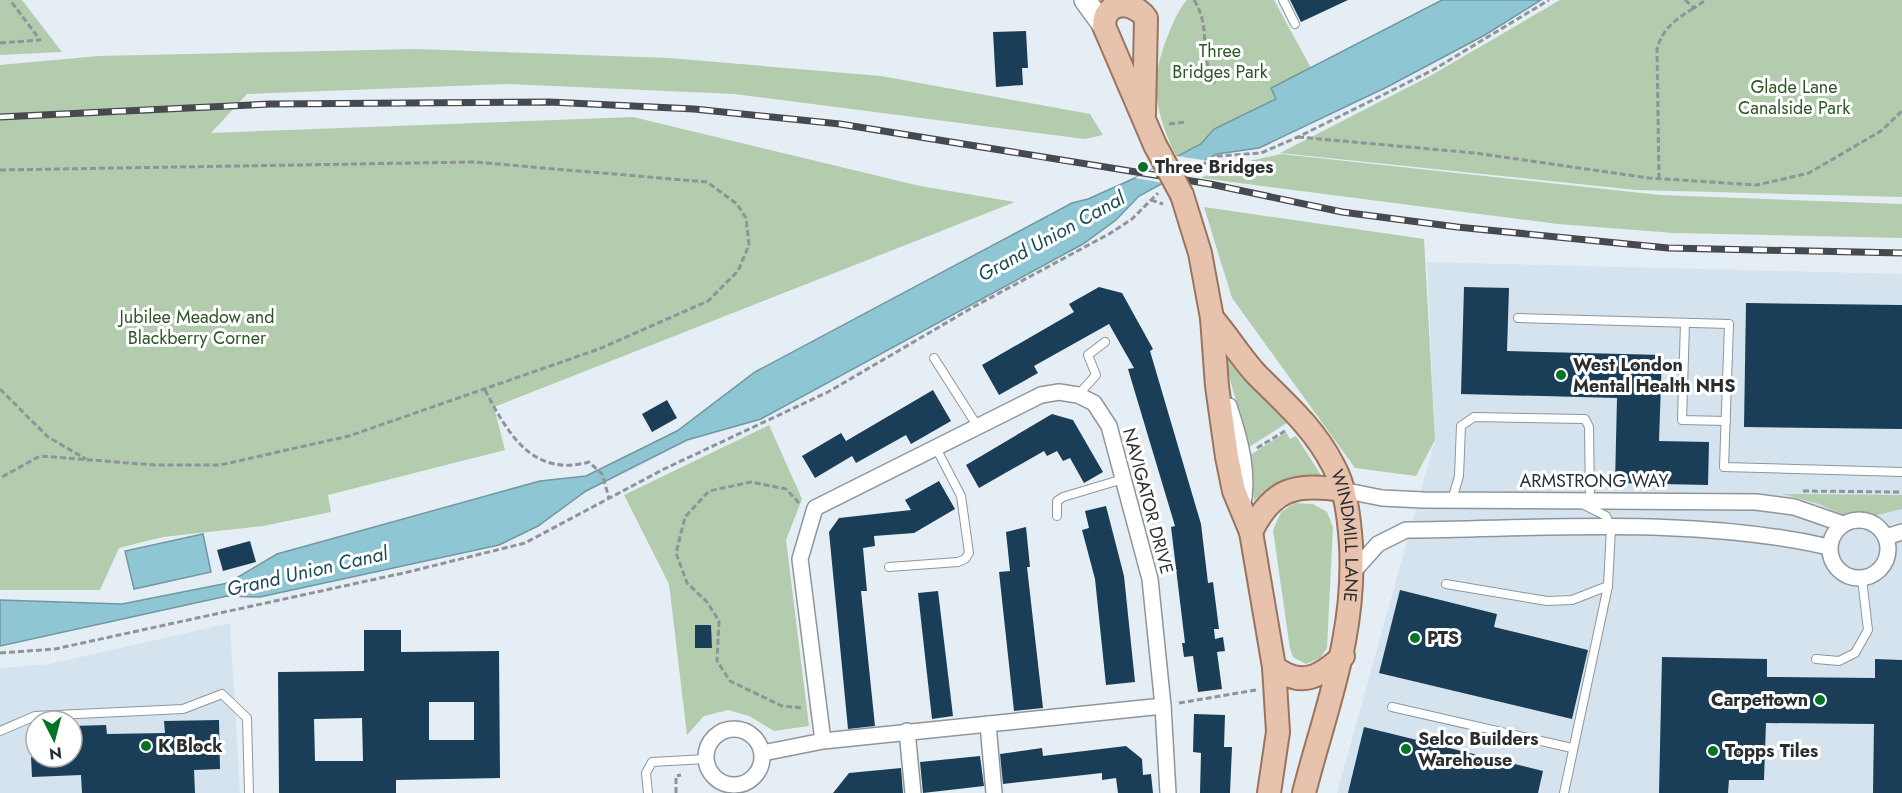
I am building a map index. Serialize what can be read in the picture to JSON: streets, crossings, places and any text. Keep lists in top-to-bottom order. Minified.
{"streets":{"main road":["WINDMILL LANE"],"street":["ARMSTRONG WAY","NAVIGATOR DRIVE"]},"crossings":[["ARMSTRONG WAY","WINDMILL LANE"]],"water":["Grand Union Canal"],"parks":["Three Bridges Park","Glade Lane Canalside Park","Jubilee Meadow and Blackberry Corner"],"places":["Three Bridges","West London Mental Health NHS","PTS","Carpettown","K Block","Selco Builders Warehouse","Topps Tiles"],"north":"bottom"}
